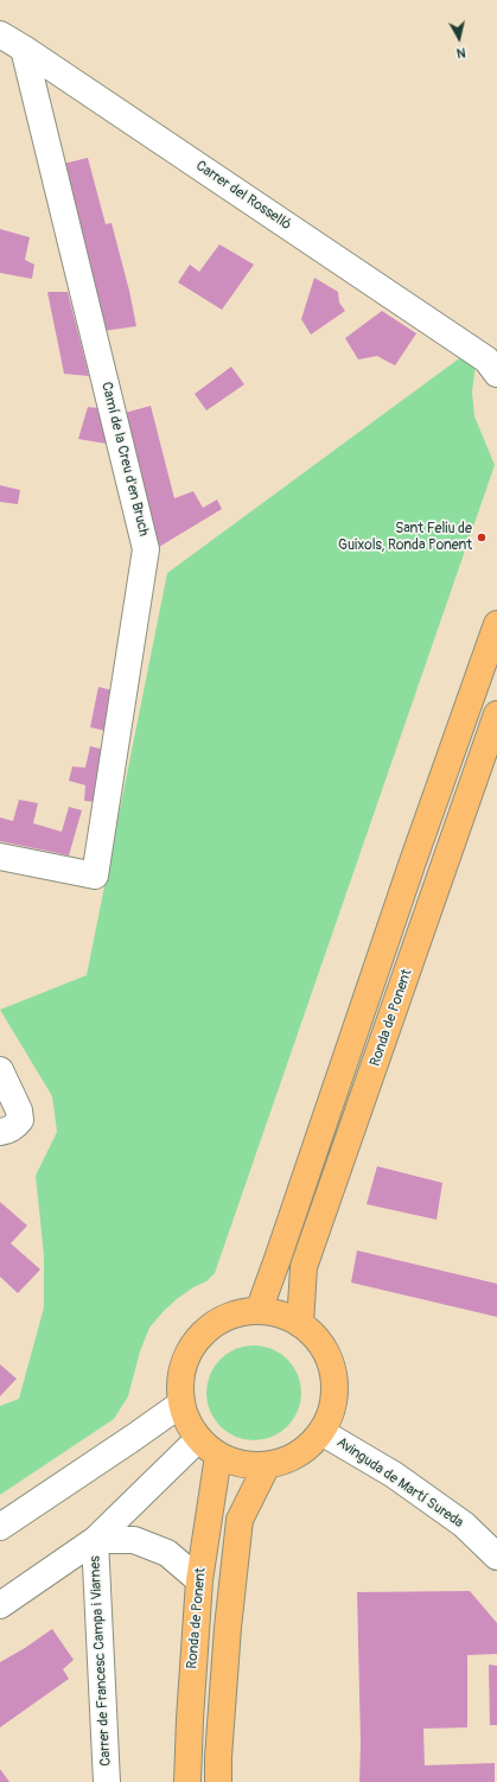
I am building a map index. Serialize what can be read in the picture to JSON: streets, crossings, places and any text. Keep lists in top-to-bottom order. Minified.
{"streets":{"main road":["Ronda de Ponent"],"street":["Carrer del Rosselló","Camí de la Creu d'en Bruch","Avinguda de Martí Sureda","Carrer de Francesc Campa i Viarnes"]},"crossings":[["Carrer del Rosselló","Camí de la Creu d'en Bruch"],["Ronda de Ponent","Avinguda de Martí Sureda"]],"places":["Sant Feliu de Guixols, Ronda Ponent"],"north":"bottom"}
